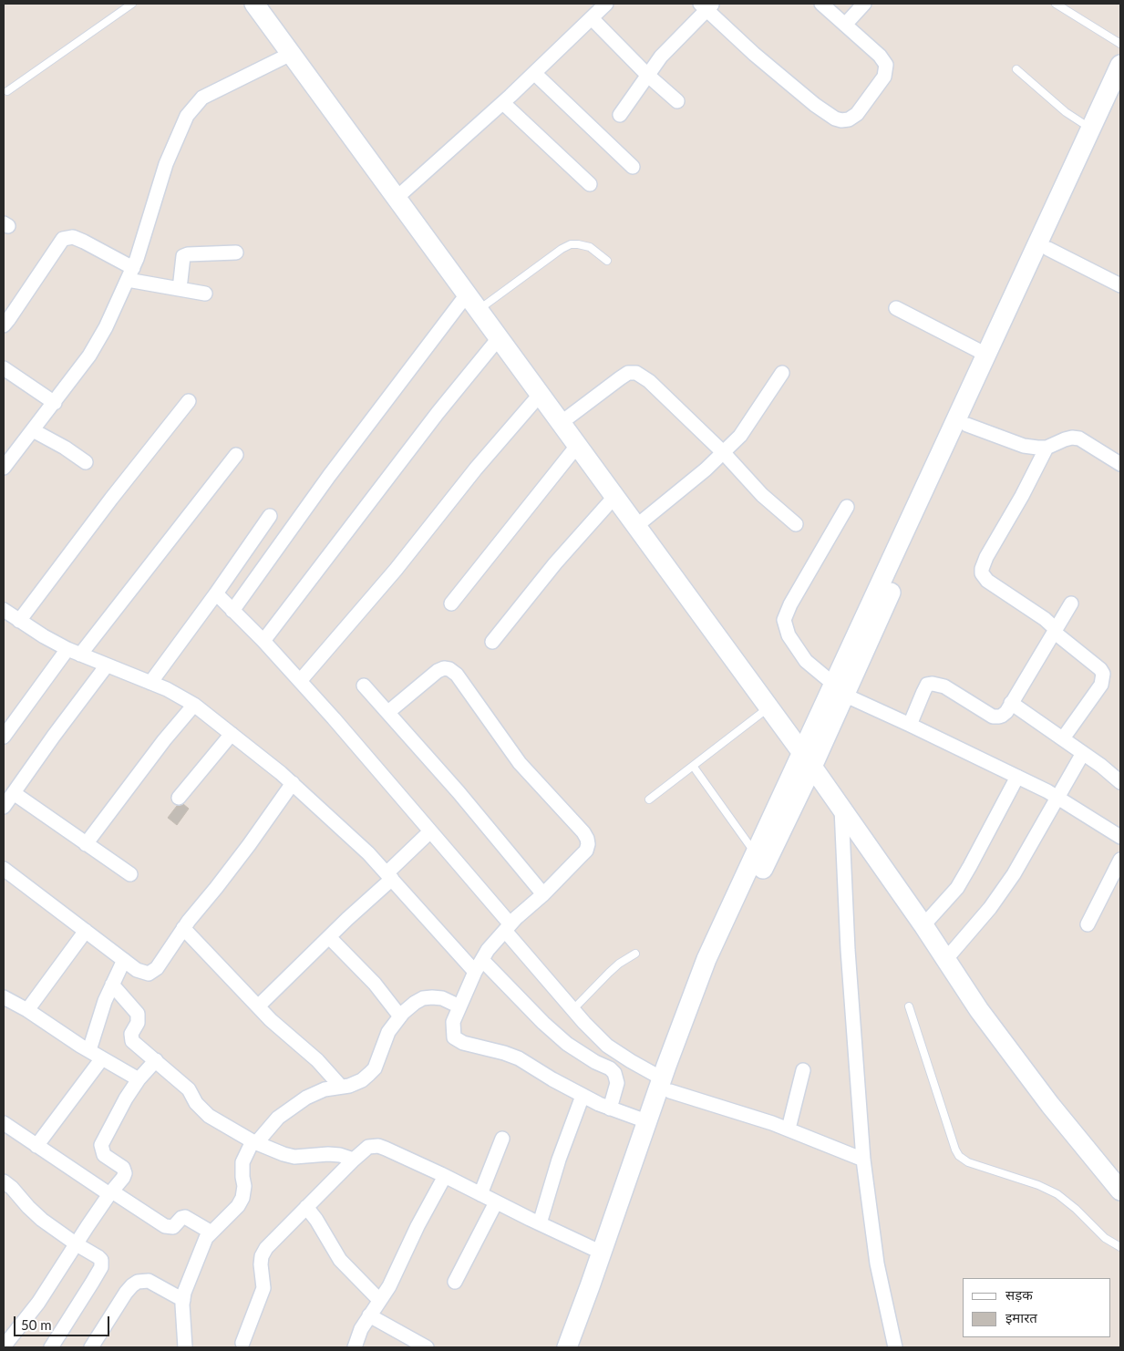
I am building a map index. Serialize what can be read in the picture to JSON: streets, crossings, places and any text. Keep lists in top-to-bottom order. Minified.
{"legend":["सड़क","इमारत"],"scale_bar":"50 m"}
